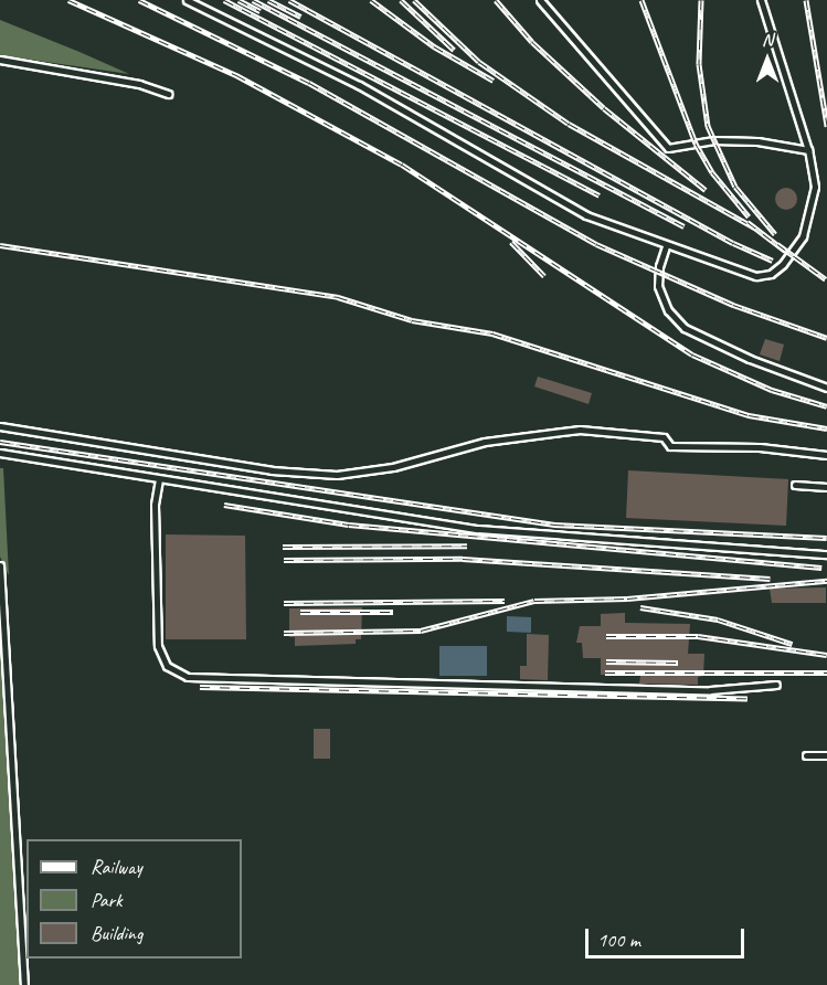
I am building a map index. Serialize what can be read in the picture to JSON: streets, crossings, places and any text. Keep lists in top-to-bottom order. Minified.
{"legend":["Railway","Park","Building"],"scale_bar":"100 m","north":"top"}
